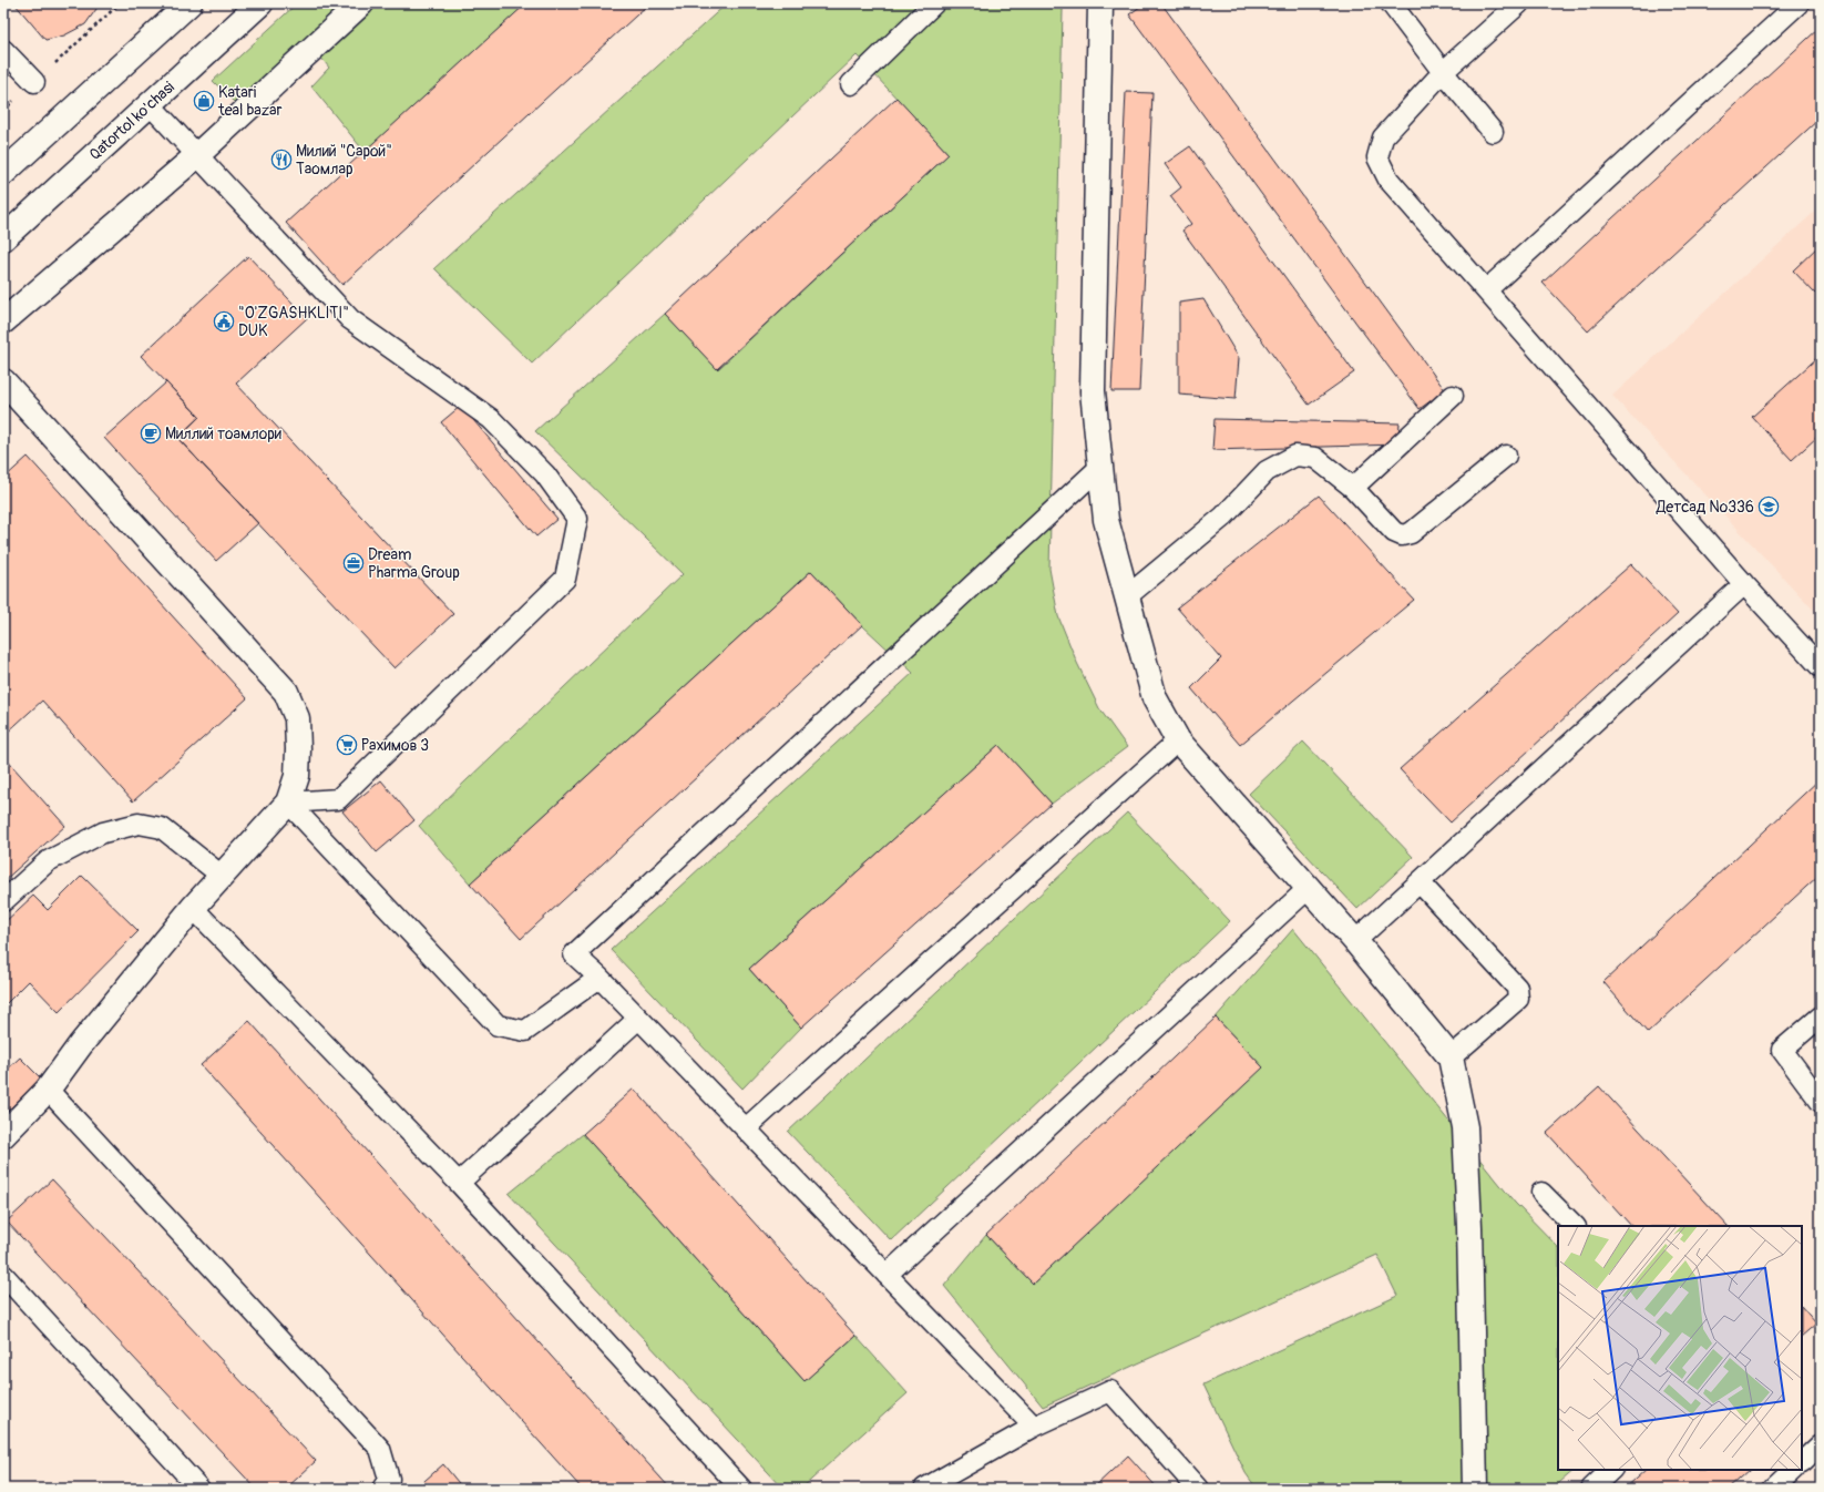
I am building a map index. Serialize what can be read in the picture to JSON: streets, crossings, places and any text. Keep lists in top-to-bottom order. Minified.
{"streets":{"street":["Qatortol ko'chasi"]},"places":{"shop":["Katari teal bazar"],"restaurant":["Милий \"Сарой\" Таомлар"],"public building":["\"O'ZGASHKLITI\" DUK"],"cafe":["Миллий тоамлори"],"school or university":["Детсад №336"],"office":["Dream Pharma Group"],"supermarket":["Рахимов 3"]}}
